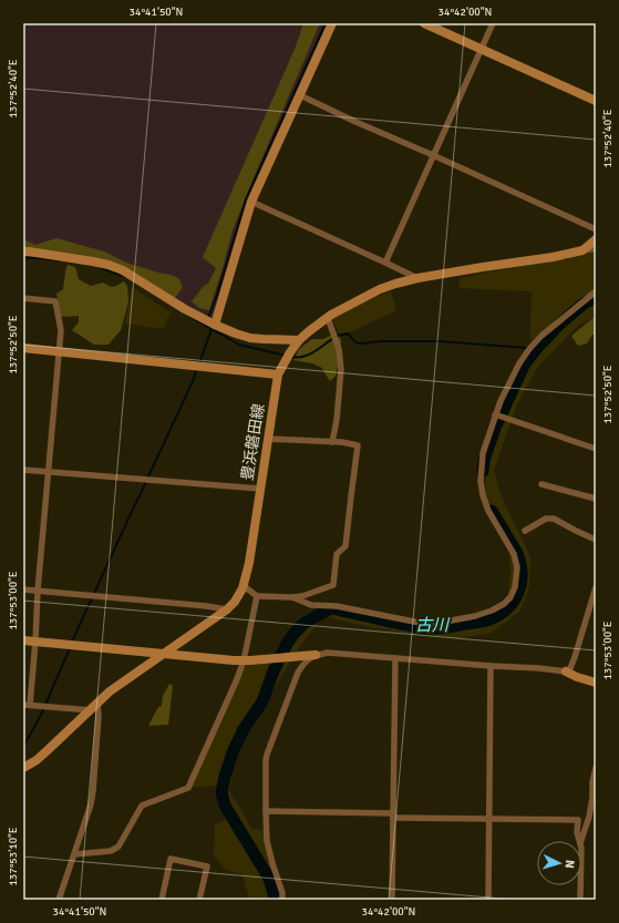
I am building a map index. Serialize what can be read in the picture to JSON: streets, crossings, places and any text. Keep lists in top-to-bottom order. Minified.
{"streets":{"street":["豊浜磐田線"]},"water":["古川"],"north":"right","coordinates":["34°41'50\"N","34°42'00\"N","137°52'40\"E","137°52'50\"E","137°53'00\"E","137°53'10\"E"]}
